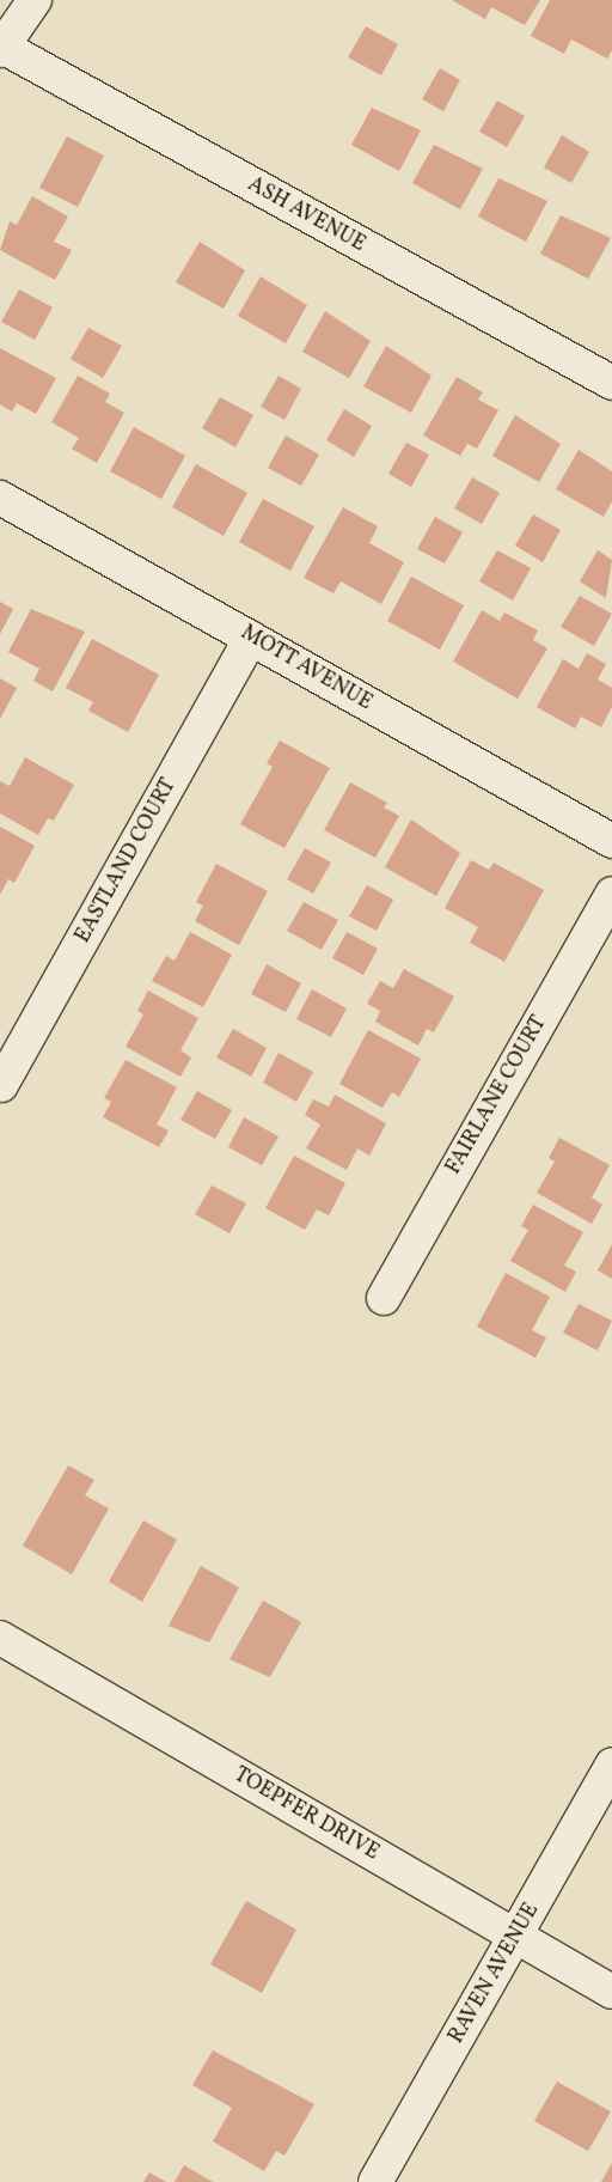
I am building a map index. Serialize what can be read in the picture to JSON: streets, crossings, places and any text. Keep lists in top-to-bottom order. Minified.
{"streets":{"street":["ASH AVENUE","MOTT AVENUE","EASTLAND COURT","FAIRLANE COURT","TOEPFER DRIVE","RAVEN AVENUE"]},"crossings":[["MOTT AVENUE","EASTLAND COURT"],["TOEPFER DRIVE","RAVEN AVENUE"]]}
